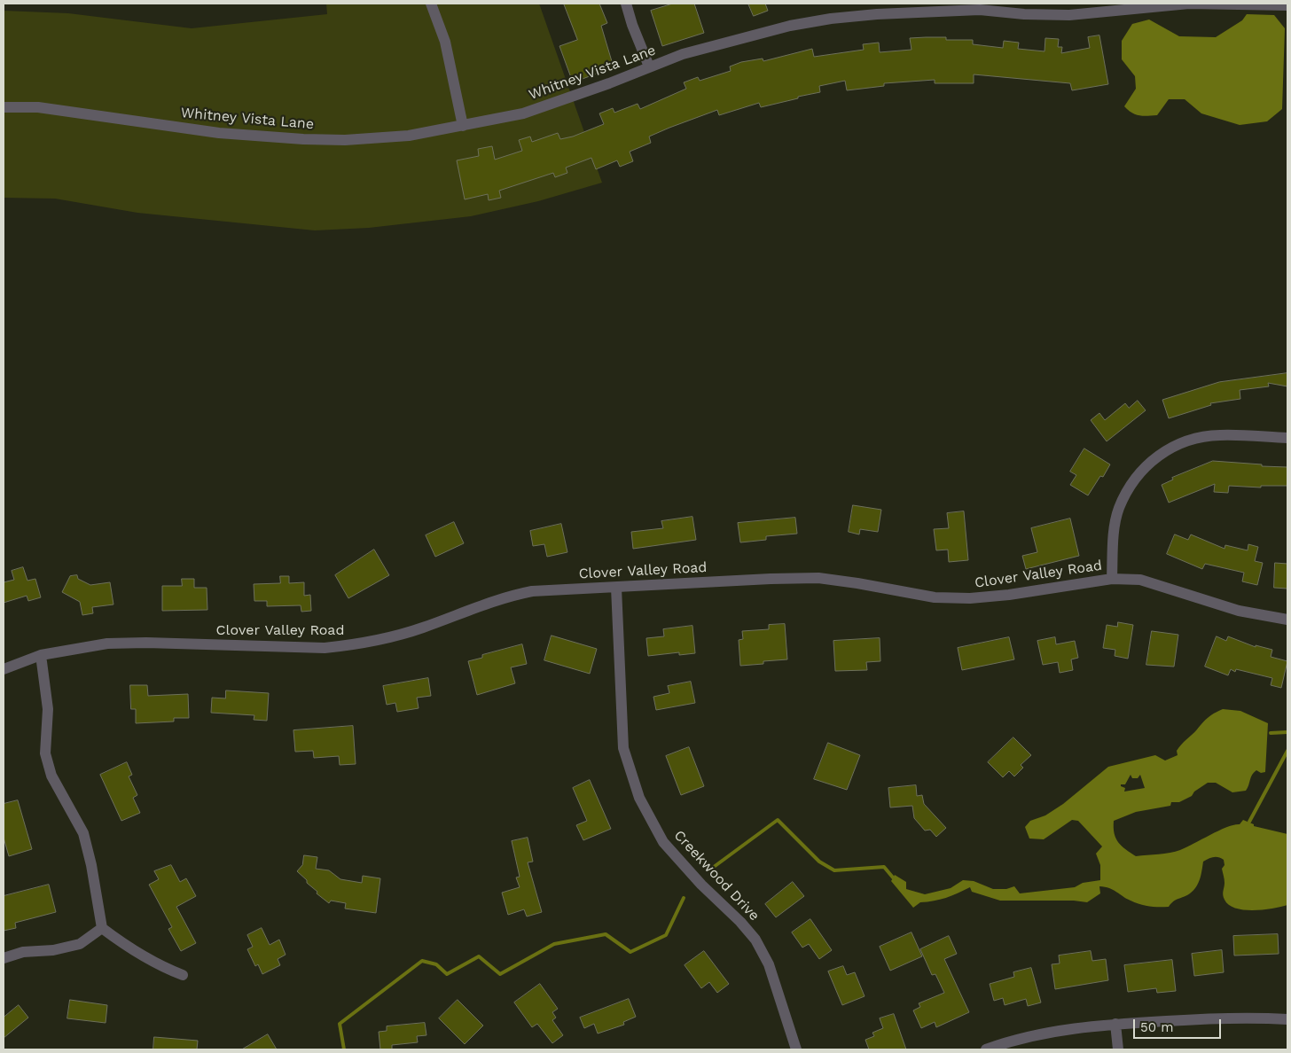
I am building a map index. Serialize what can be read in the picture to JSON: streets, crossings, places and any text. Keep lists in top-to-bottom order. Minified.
{"streets":{"street":["Whitney Vista Lane","Clover Valley Road","Creekwood Drive"]},"crossings":[["Clover Valley Road","Creekwood Drive"]],"scale_bar":"50 m"}
